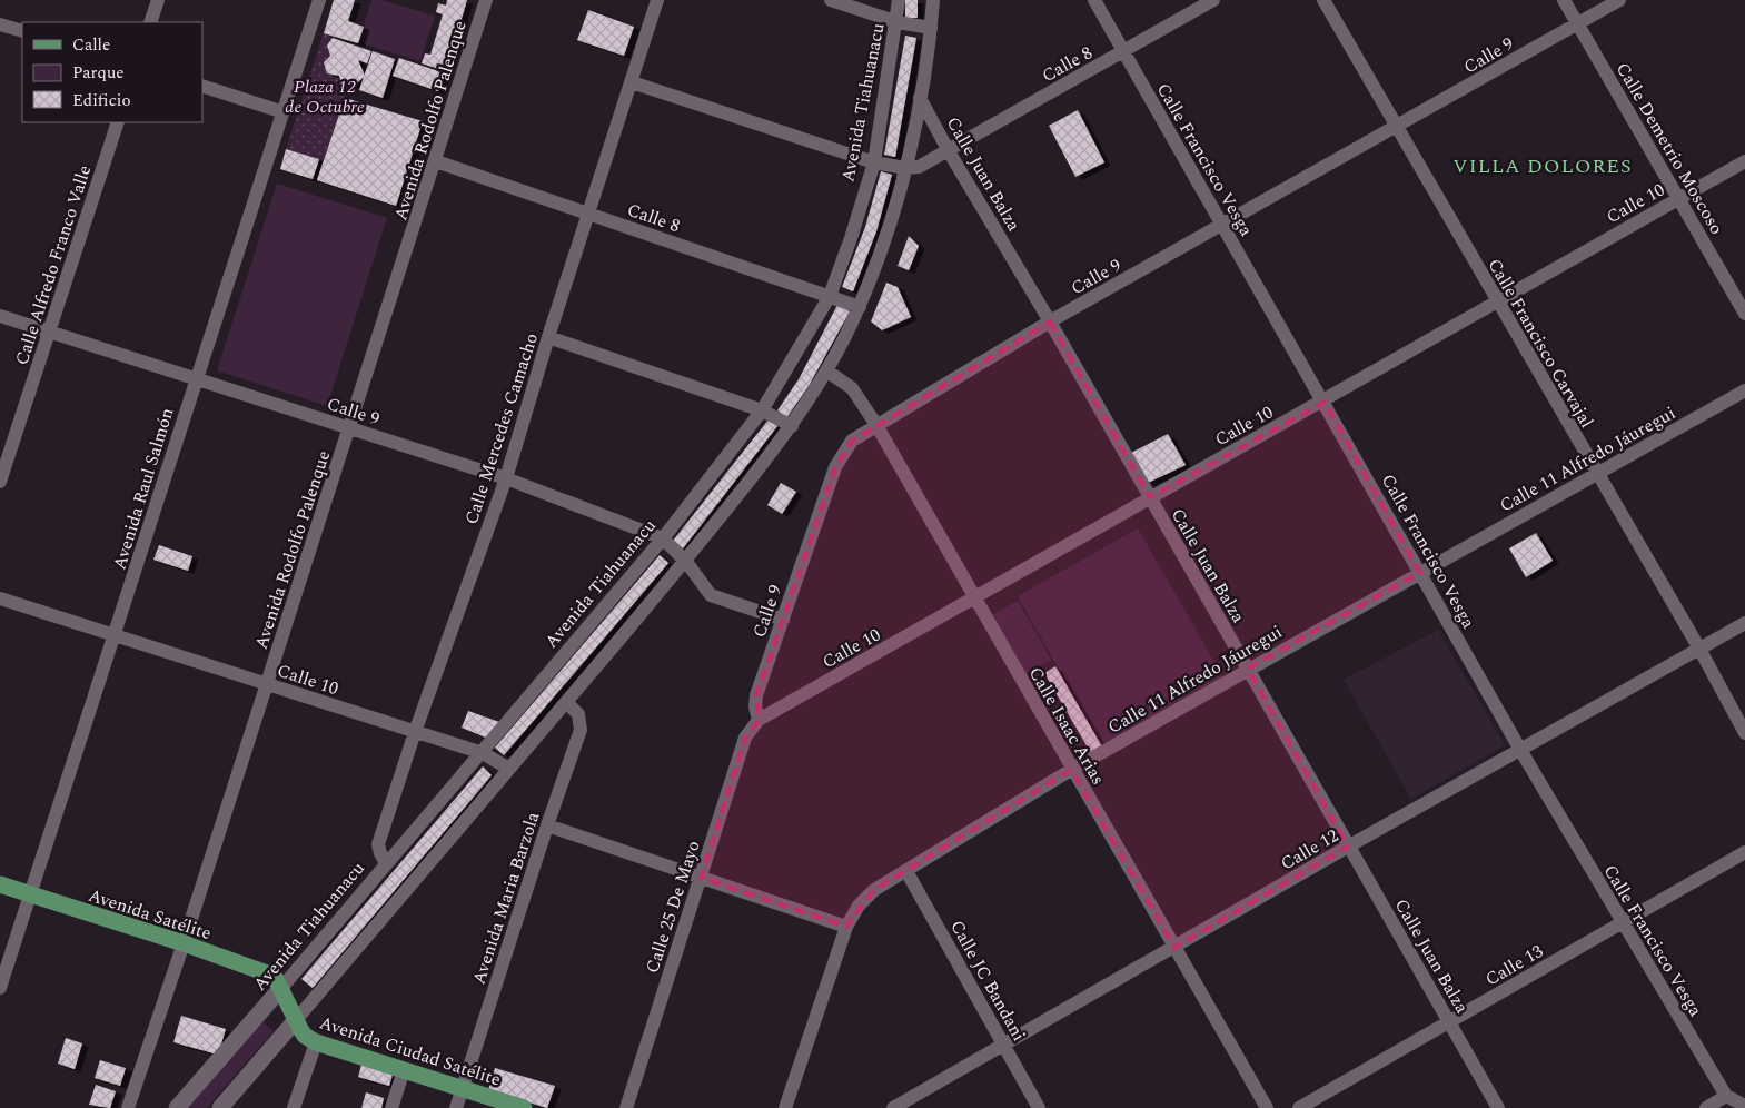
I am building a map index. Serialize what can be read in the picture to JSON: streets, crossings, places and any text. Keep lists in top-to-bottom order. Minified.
{"streets":{"main road":["Avenida Tiahuanacu","Avenida Satélite","Avenida Ciudad Satélite"],"street":["Calle 9","Calle 8","Avenida Rodolfo Palenque","Calle Demetrio Moscoso","Calle Francisco Vesga","Calle Juan Balza","Calle 10","Calle Alfredo Franco Valle","Calle Francisco Carvajal","Calle Mercedes Camacho","Calle 11 Alfredo Jáuregui","Avenida Raul Salmón","Calle Isaac Arias","Calle 12","Avenida Maria Barzola","Calle 25 De Mayo","Calle 13","Calle JC Bandani"]},"crossings":[["Calle 9","Avenida Tiahuanacu"],["Calle 9","Avenida Rodolfo Palenque"],["Calle 9","Calle Demetrio Moscoso"],["Calle 9","Calle Francisco Vesga"],["Calle 9","Calle Juan Balza"],["Calle 9","Calle 10"],["Calle 9","Calle Alfredo Franco Valle"],["Calle 9","Calle Francisco Carvajal"],["Calle 9","Calle Mercedes Camacho"],["Calle 9","Avenida Raul Salmón"],["Calle 9","Calle Isaac Arias"],["Calle 9","Calle 25 De Mayo"],["Calle 8","Avenida Tiahuanacu"],["Calle 8","Avenida Rodolfo Palenque"],["Calle 8","Calle Francisco Vesga"],["Calle 8","Calle Juan Balza"],["Calle 8","Calle Mercedes Camacho"],["Avenida Tiahuanacu","Calle 10"],["Avenida Tiahuanacu","Calle Mercedes Camacho"],["Avenida Tiahuanacu","Avenida Satélite"],["Avenida Tiahuanacu","Avenida Ciudad Satélite"],["Avenida Rodolfo Palenque","Calle 10"],["Avenida Rodolfo Palenque","Avenida Satélite"],["Calle Demetrio Moscoso","Calle 10"],["Calle Francisco Vesga","Calle 10"],["Calle Francisco Vesga","Calle 11 Alfredo Jáuregui"],["Calle Francisco Vesga","Calle 12"],["Calle Francisco Vesga","Calle 13"],["Calle Juan Balza","Calle 10"],["Calle Juan Balza","Calle 11 Alfredo Jáuregui"],["Calle Juan Balza","Calle 12"],["Calle Juan Balza","Calle 13"],["Calle 10","Calle Francisco Carvajal"],["Calle 10","Calle Mercedes Camacho"],["Calle 10","Avenida Raul Salmón"],["Calle 10","Calle Isaac Arias"],["Calle 10","Calle 25 De Mayo"],["Calle Francisco Carvajal","Calle 11 Alfredo Jáuregui"],["Calle Francisco Carvajal","Calle 12"],["Calle 11 Alfredo Jáuregui","Calle Isaac Arias"],["Calle 11 Alfredo Jáuregui","Calle JC Bandani"],["Avenida Raul Salmón","Avenida Satélite"],["Calle Isaac Arias","Calle 12"],["Calle 12","Calle JC Bandani"],["Avenida Maria Barzola","Avenida Ciudad Satélite"],["Avenida Satélite","Avenida Ciudad Satélite"]],"districts":["VILLA DOLORES"],"parks":["Plaza 12 de Octubre"],"legend":["Calle","Parque","Edificio"]}
